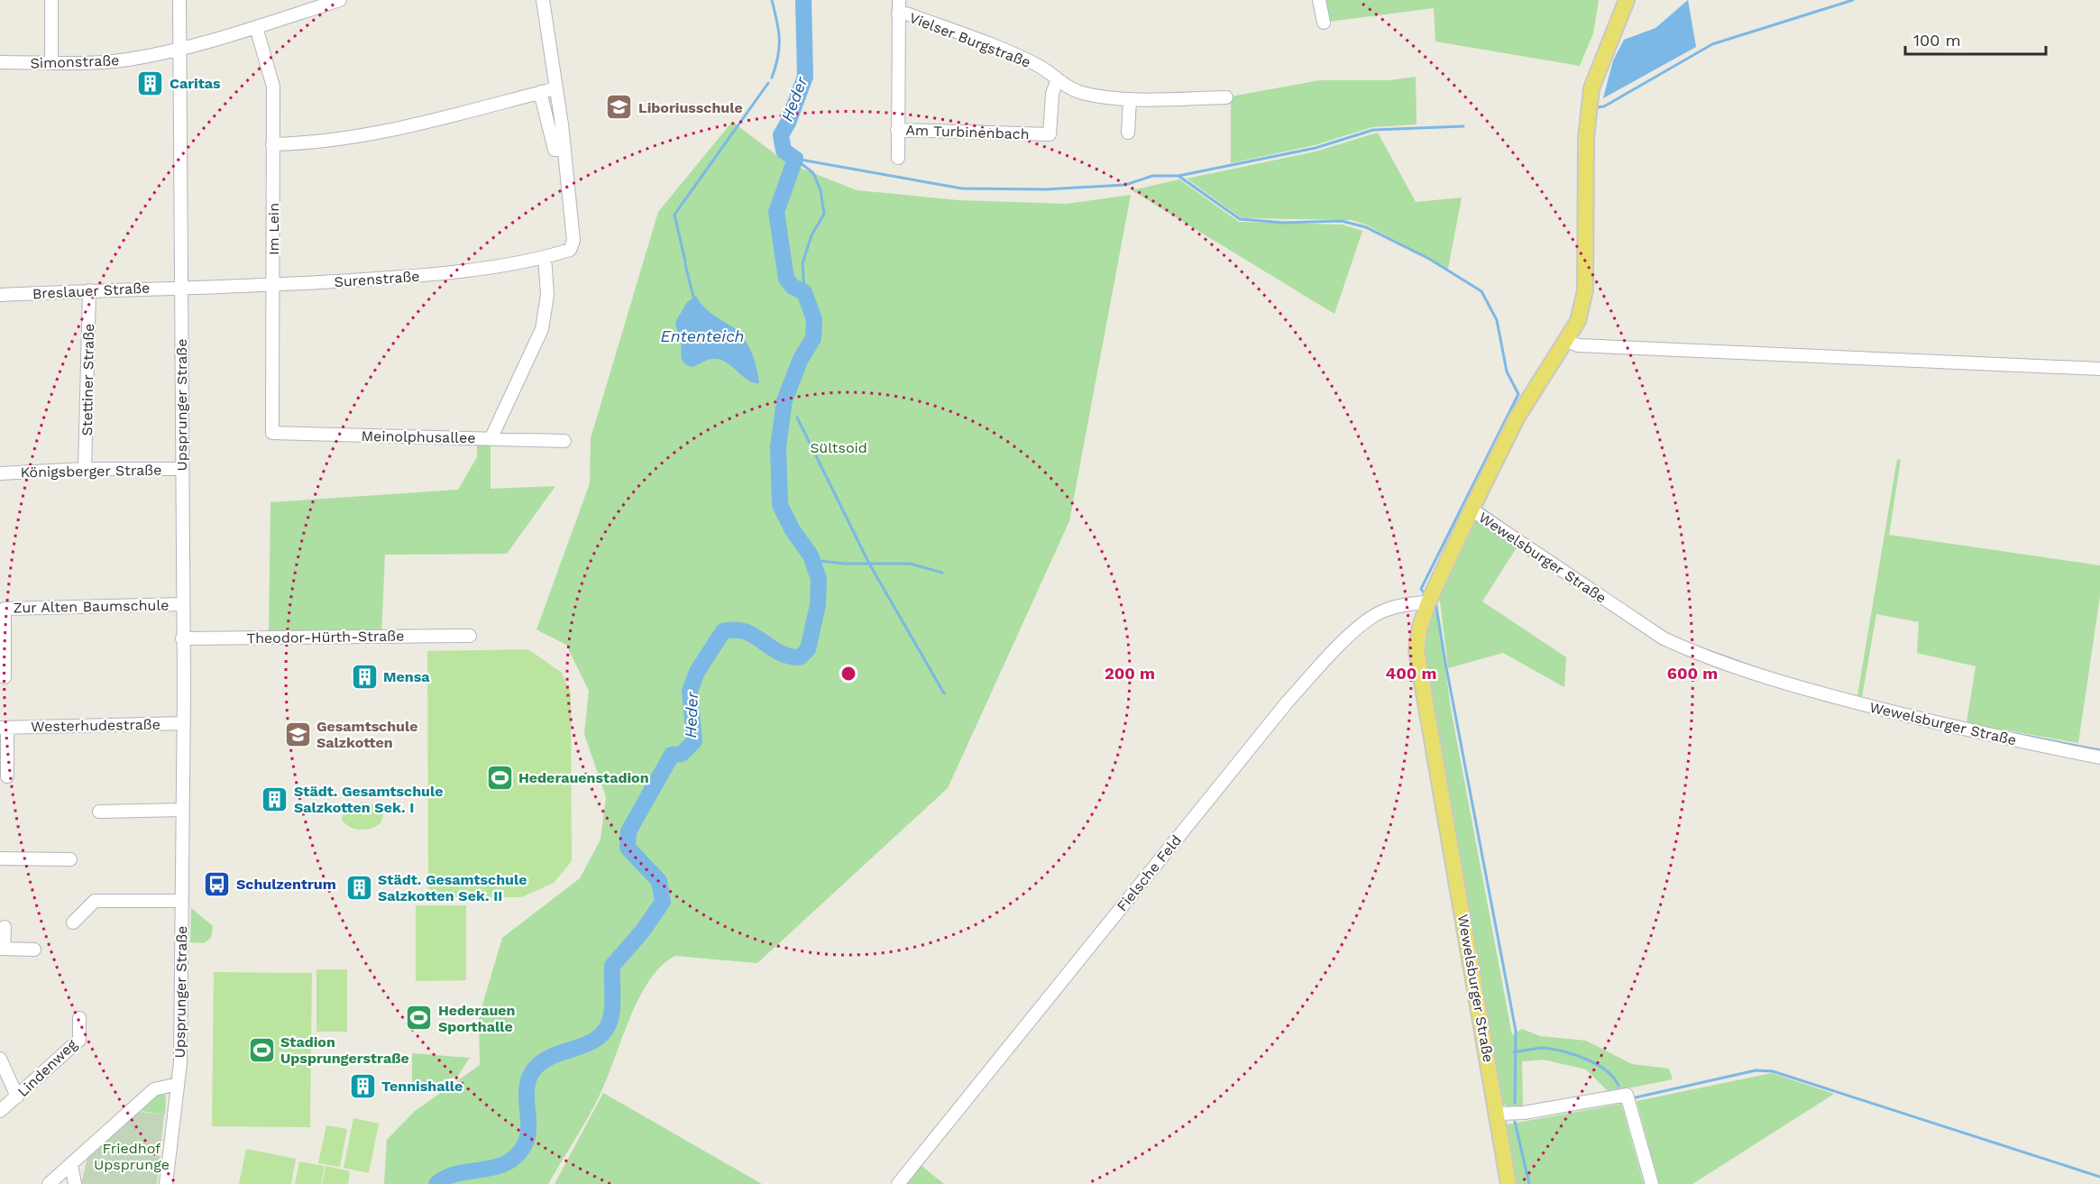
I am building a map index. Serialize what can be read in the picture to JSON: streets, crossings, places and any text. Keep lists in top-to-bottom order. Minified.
{"streets":{"main road":["Wewelsburger Straße"],"street":["Vielser Burgstraße","Simonstraße","Am Turbinenbach","Im Lein","Surenstraße","Breslauer Straße","Stettiner Straße","Upsprunger Straße","Meinolphusallee","Königsberger Straße","Zur Alten Baumschule","Theodor-Hürth-Straße","Westerhudestraße","Fielsche Feld","Lindenweg"]},"crossings":[["Vielser Burgstraße","Am Turbinenbach"],["Simonstraße","Im Lein"],["Simonstraße","Upsprunger Straße"],["Im Lein","Surenstraße"],["Im Lein","Meinolphusallee"],["Surenstraße","Breslauer Straße"],["Surenstraße","Upsprunger Straße"],["Breslauer Straße","Stettiner Straße"],["Breslauer Straße","Upsprunger Straße"],["Stettiner Straße","Königsberger Straße"],["Upsprunger Straße","Königsberger Straße"],["Upsprunger Straße","Zur Alten Baumschule"],["Upsprunger Straße","Theodor-Hürth-Straße"],["Upsprunger Straße","Westerhudestraße"],["Wewelsburger Straße","Fielsche Feld"]],"water":["Heder","Ententeich"],"parks":["Sültsoid","Friedhof Upsprunge"],"places":{"building":["Caritas","Mensa","Städt. Gesamtschule Salzkotten Sek. I","Städt. Gesamtschule Salzkotten Sek. II","Tennishalle"],"school or university":["Liboriusschule","Gesamtschule Salzkotten"],"sports":["Hederauenstadion","Hederauen Sporthalle","Stadion Upsprungerstraße"],"bus stop":["Schulzentrum"]},"scale_bar":"100 m","rings":["200 m","400 m","600 m"]}
